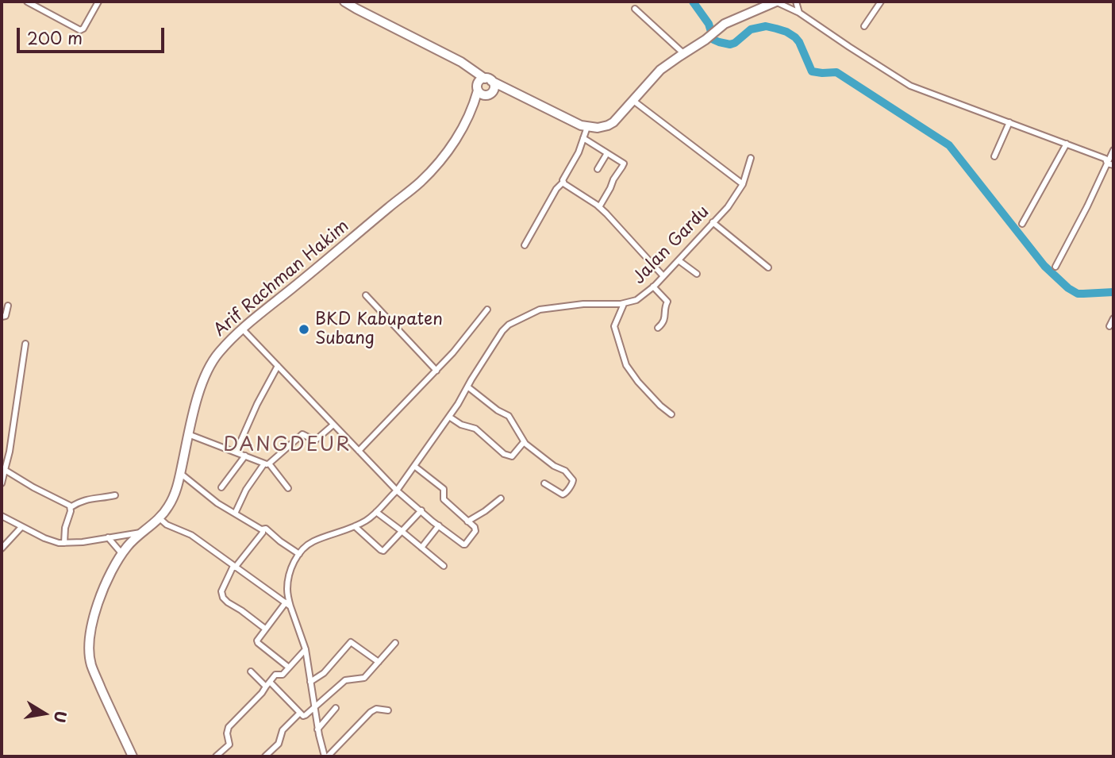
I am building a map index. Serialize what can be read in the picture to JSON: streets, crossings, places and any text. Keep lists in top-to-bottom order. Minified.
{"streets":{"main road":["Arif Rachman Hakim"],"street":["Jalan Gardu"]},"districts":["DANGDEUR"],"places":["BKD Kabupaten Subang"],"scale_bar":"200 m","north":"right"}
